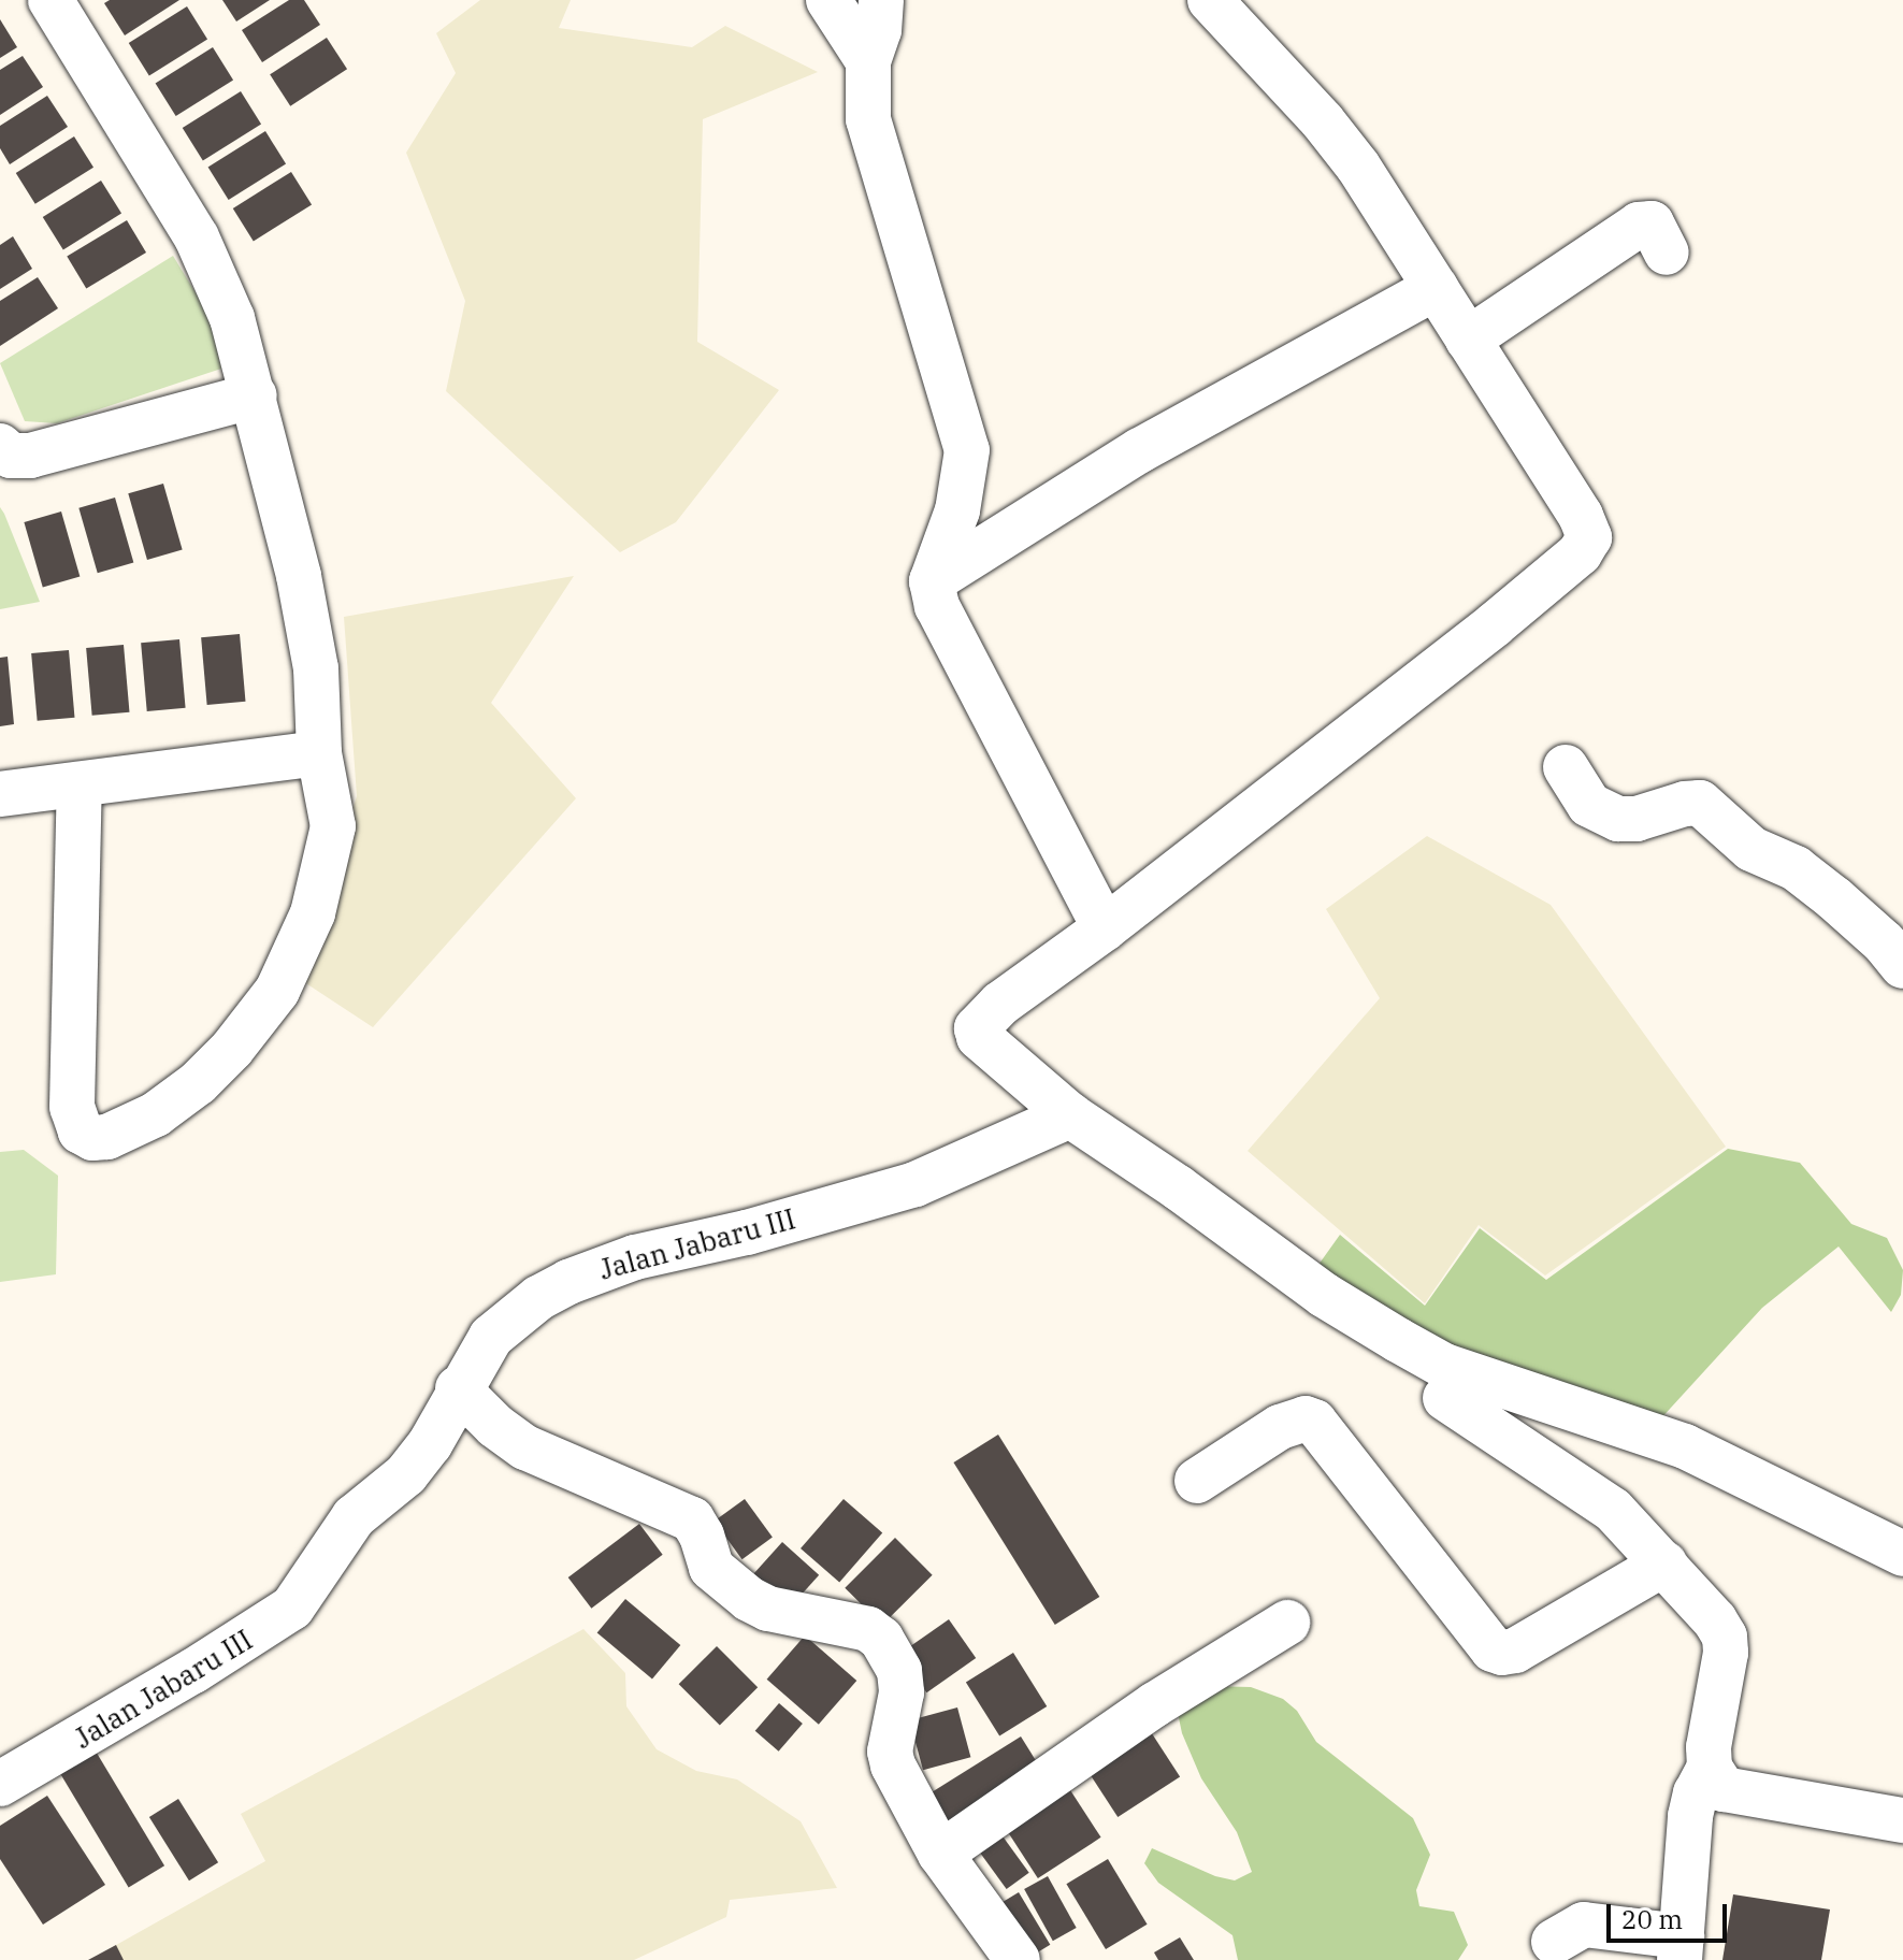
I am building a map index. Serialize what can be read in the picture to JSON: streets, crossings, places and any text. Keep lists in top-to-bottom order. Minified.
{"streets":{"street":["Jalan Jabaru III"]},"scale_bar":"20 m"}
